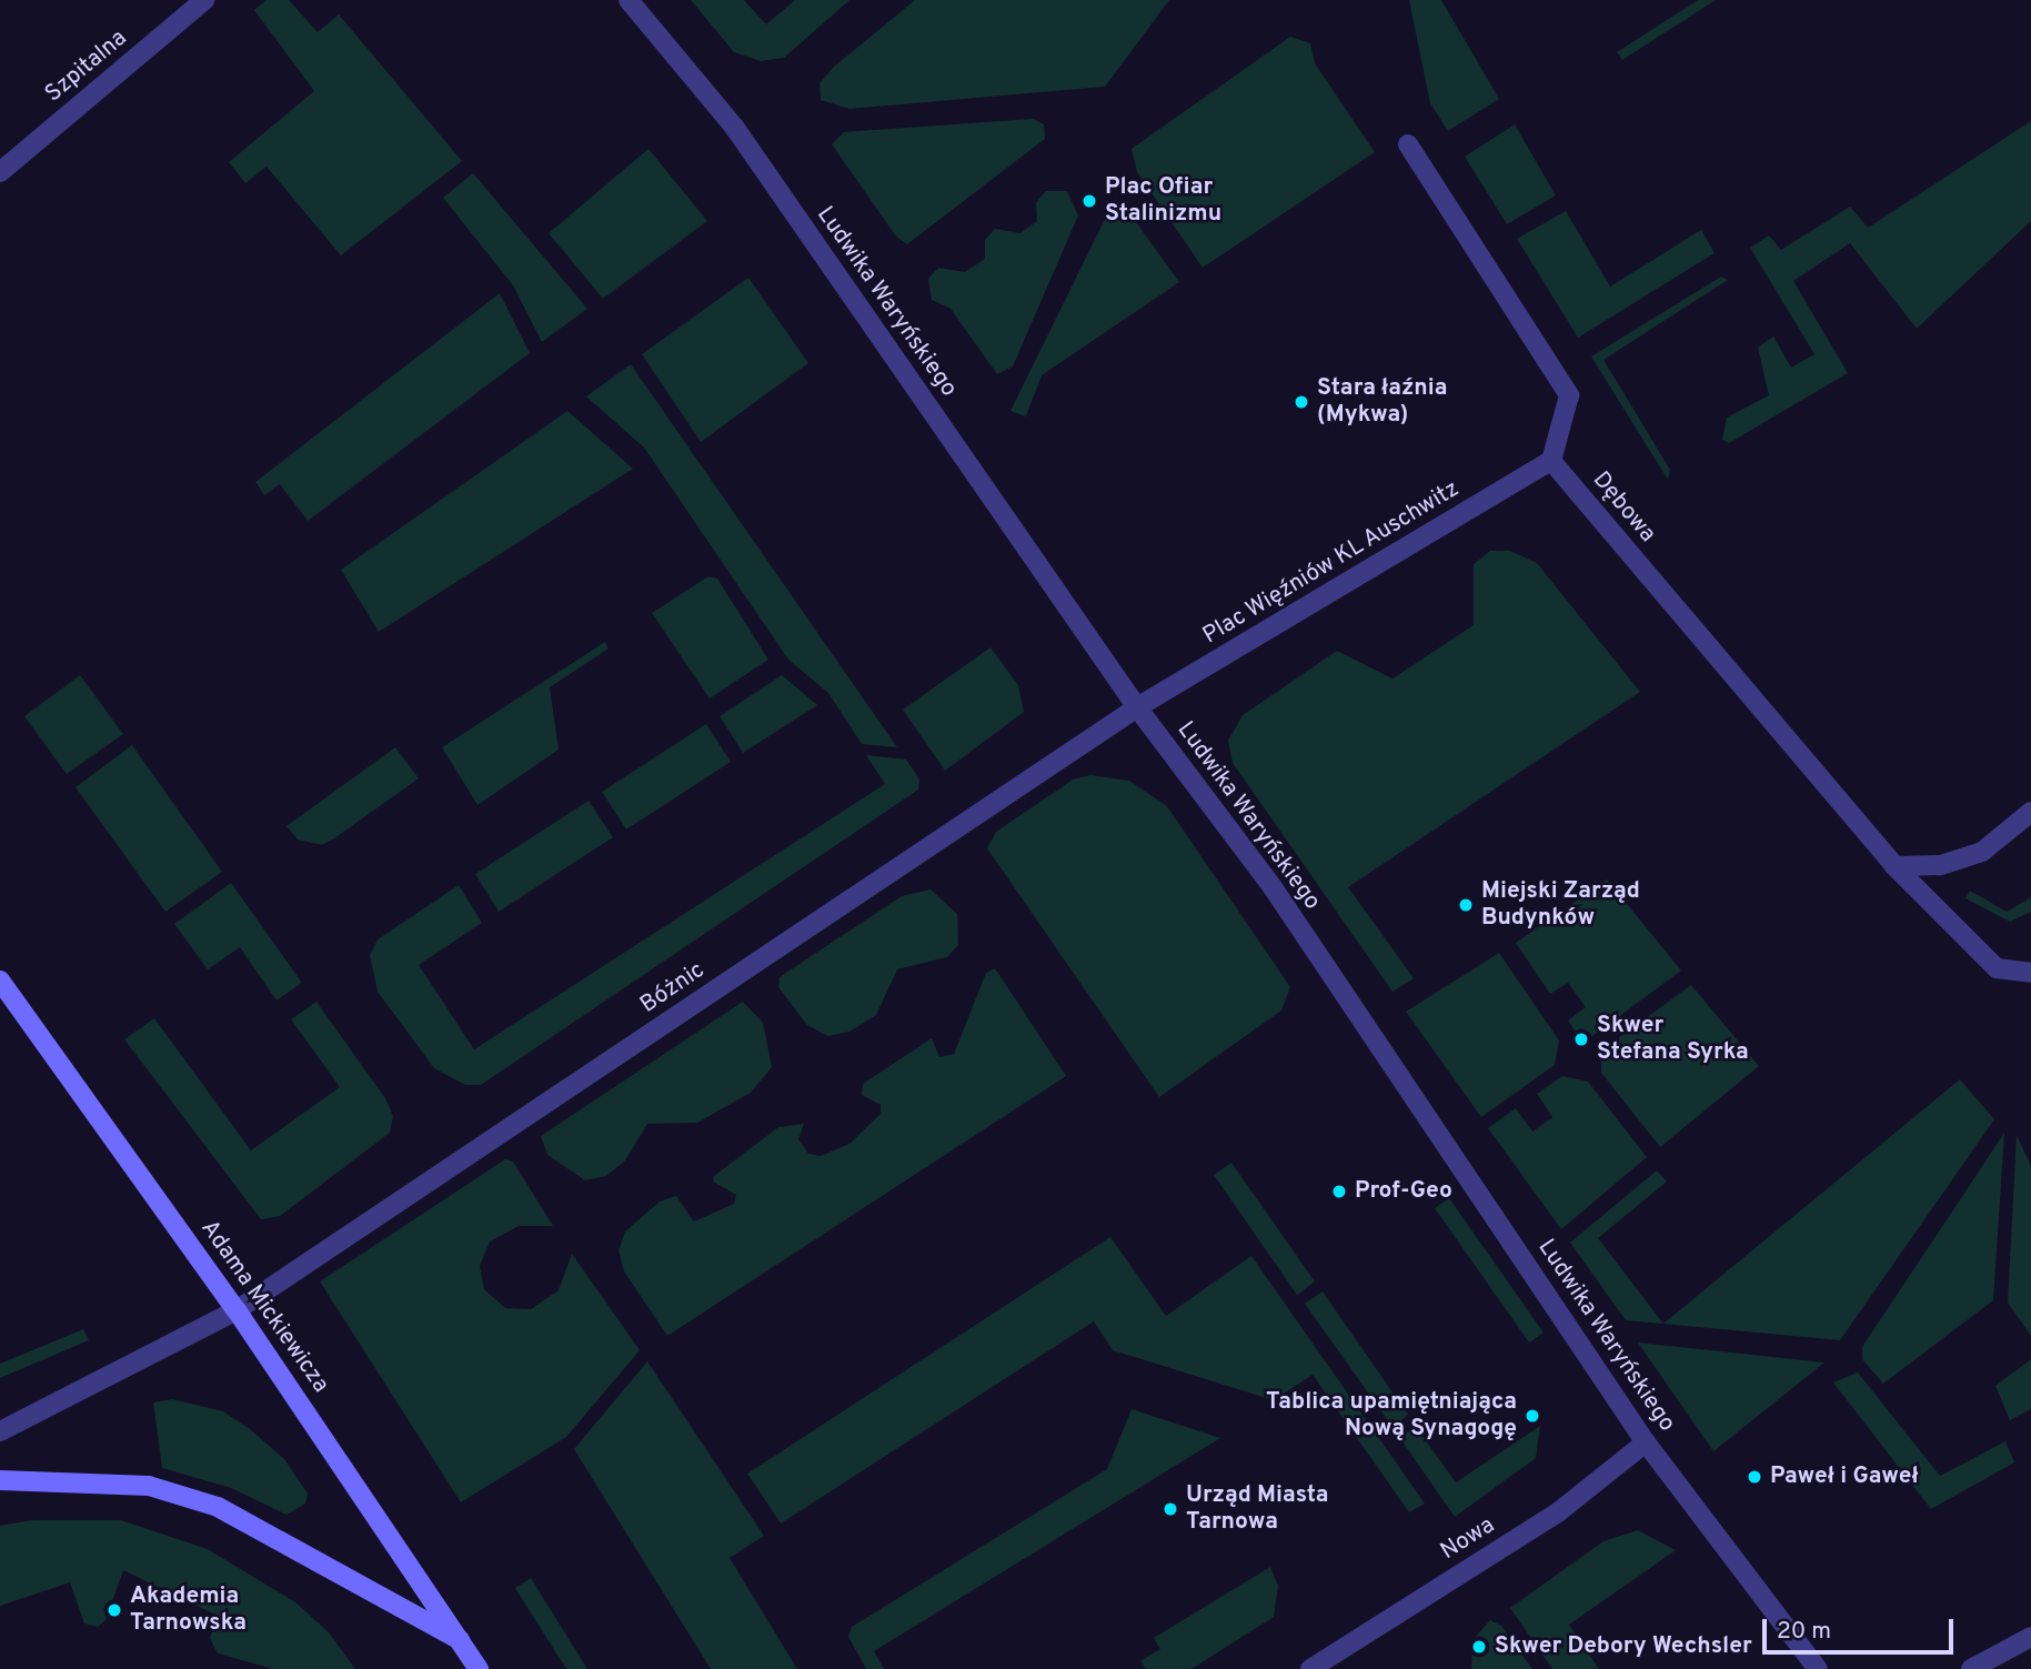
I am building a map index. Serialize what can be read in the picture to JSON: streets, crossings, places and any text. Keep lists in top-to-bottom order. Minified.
{"streets":{"street":["Szpitalna","Ludwika Waryńskiego","Dębowa","Plac Więźniów KL Auschwitz","Bóżnic","Adama Mickiewicza","Nowa"]},"crossings":[["Ludwika Waryńskiego","Plac Więźniów KL Auschwitz"],["Ludwika Waryńskiego","Bóżnic"],["Ludwika Waryńskiego","Nowa"],["Dębowa","Plac Więźniów KL Auschwitz"],["Plac Więźniów KL Auschwitz","Bóżnic"],["Bóżnic","Adama Mickiewicza"]],"places":["Plac Ofiar Stalinizmu","Stara łaźnia (Mykwa)","Miejski Zarząd Budynków","Skwer Stefana Syrka","Prof-Geo","Tablica upamiętniająca Nową Synagogę","Paweł i Gaweł","Urząd Miasta Tarnowa","Akademia Tarnowska","Skwer Debory Wechsler"],"scale_bar":"20 m"}
